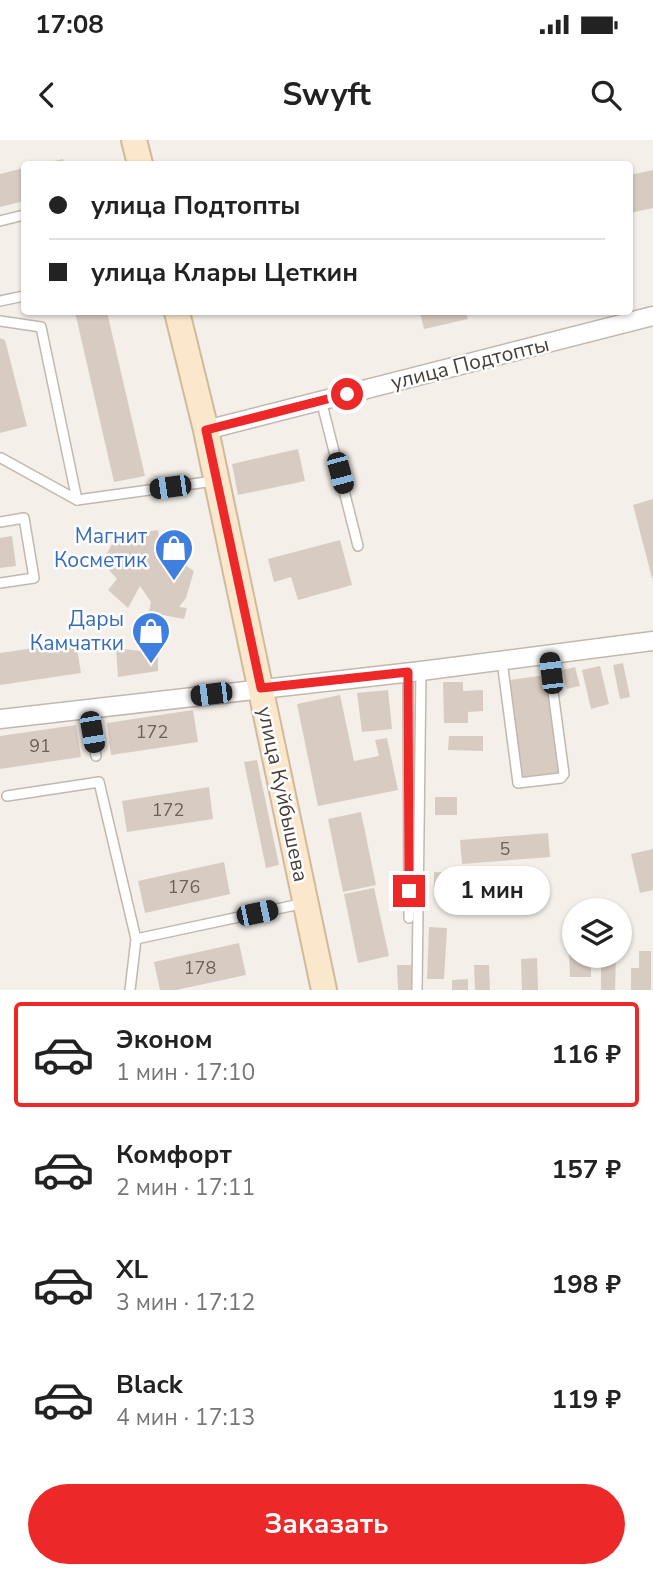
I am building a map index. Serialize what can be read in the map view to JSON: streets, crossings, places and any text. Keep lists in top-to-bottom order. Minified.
{"streets":{"main road":["улица Куйбышева"],"street":["улица Подтопты"]},"crossings":[["улица Подтопты","улица Куйбышева"]],"places":{"shop":["Магнит Косметик","Дары Камчатки"]},"house_numbers":["172","91","172","5","176","178"],"page":{"status":"17:08","header":"Swyft","banner":["улица Подтопты","улица Клары Цеткин"],"bubble":"1 мин","list":[{"name":"Эконом","note":"1 мин · 17:10","value":"116 ₽"},{"name":"Комфорт","note":"2 мин · 17:11","value":"157 ₽"},{"name":"XL","note":"3 мин · 17:12","value":"198 ₽"},{"name":"Black","note":"4 мин · 17:13","value":"119 ₽"}],"buttons":"Заказать"}}
